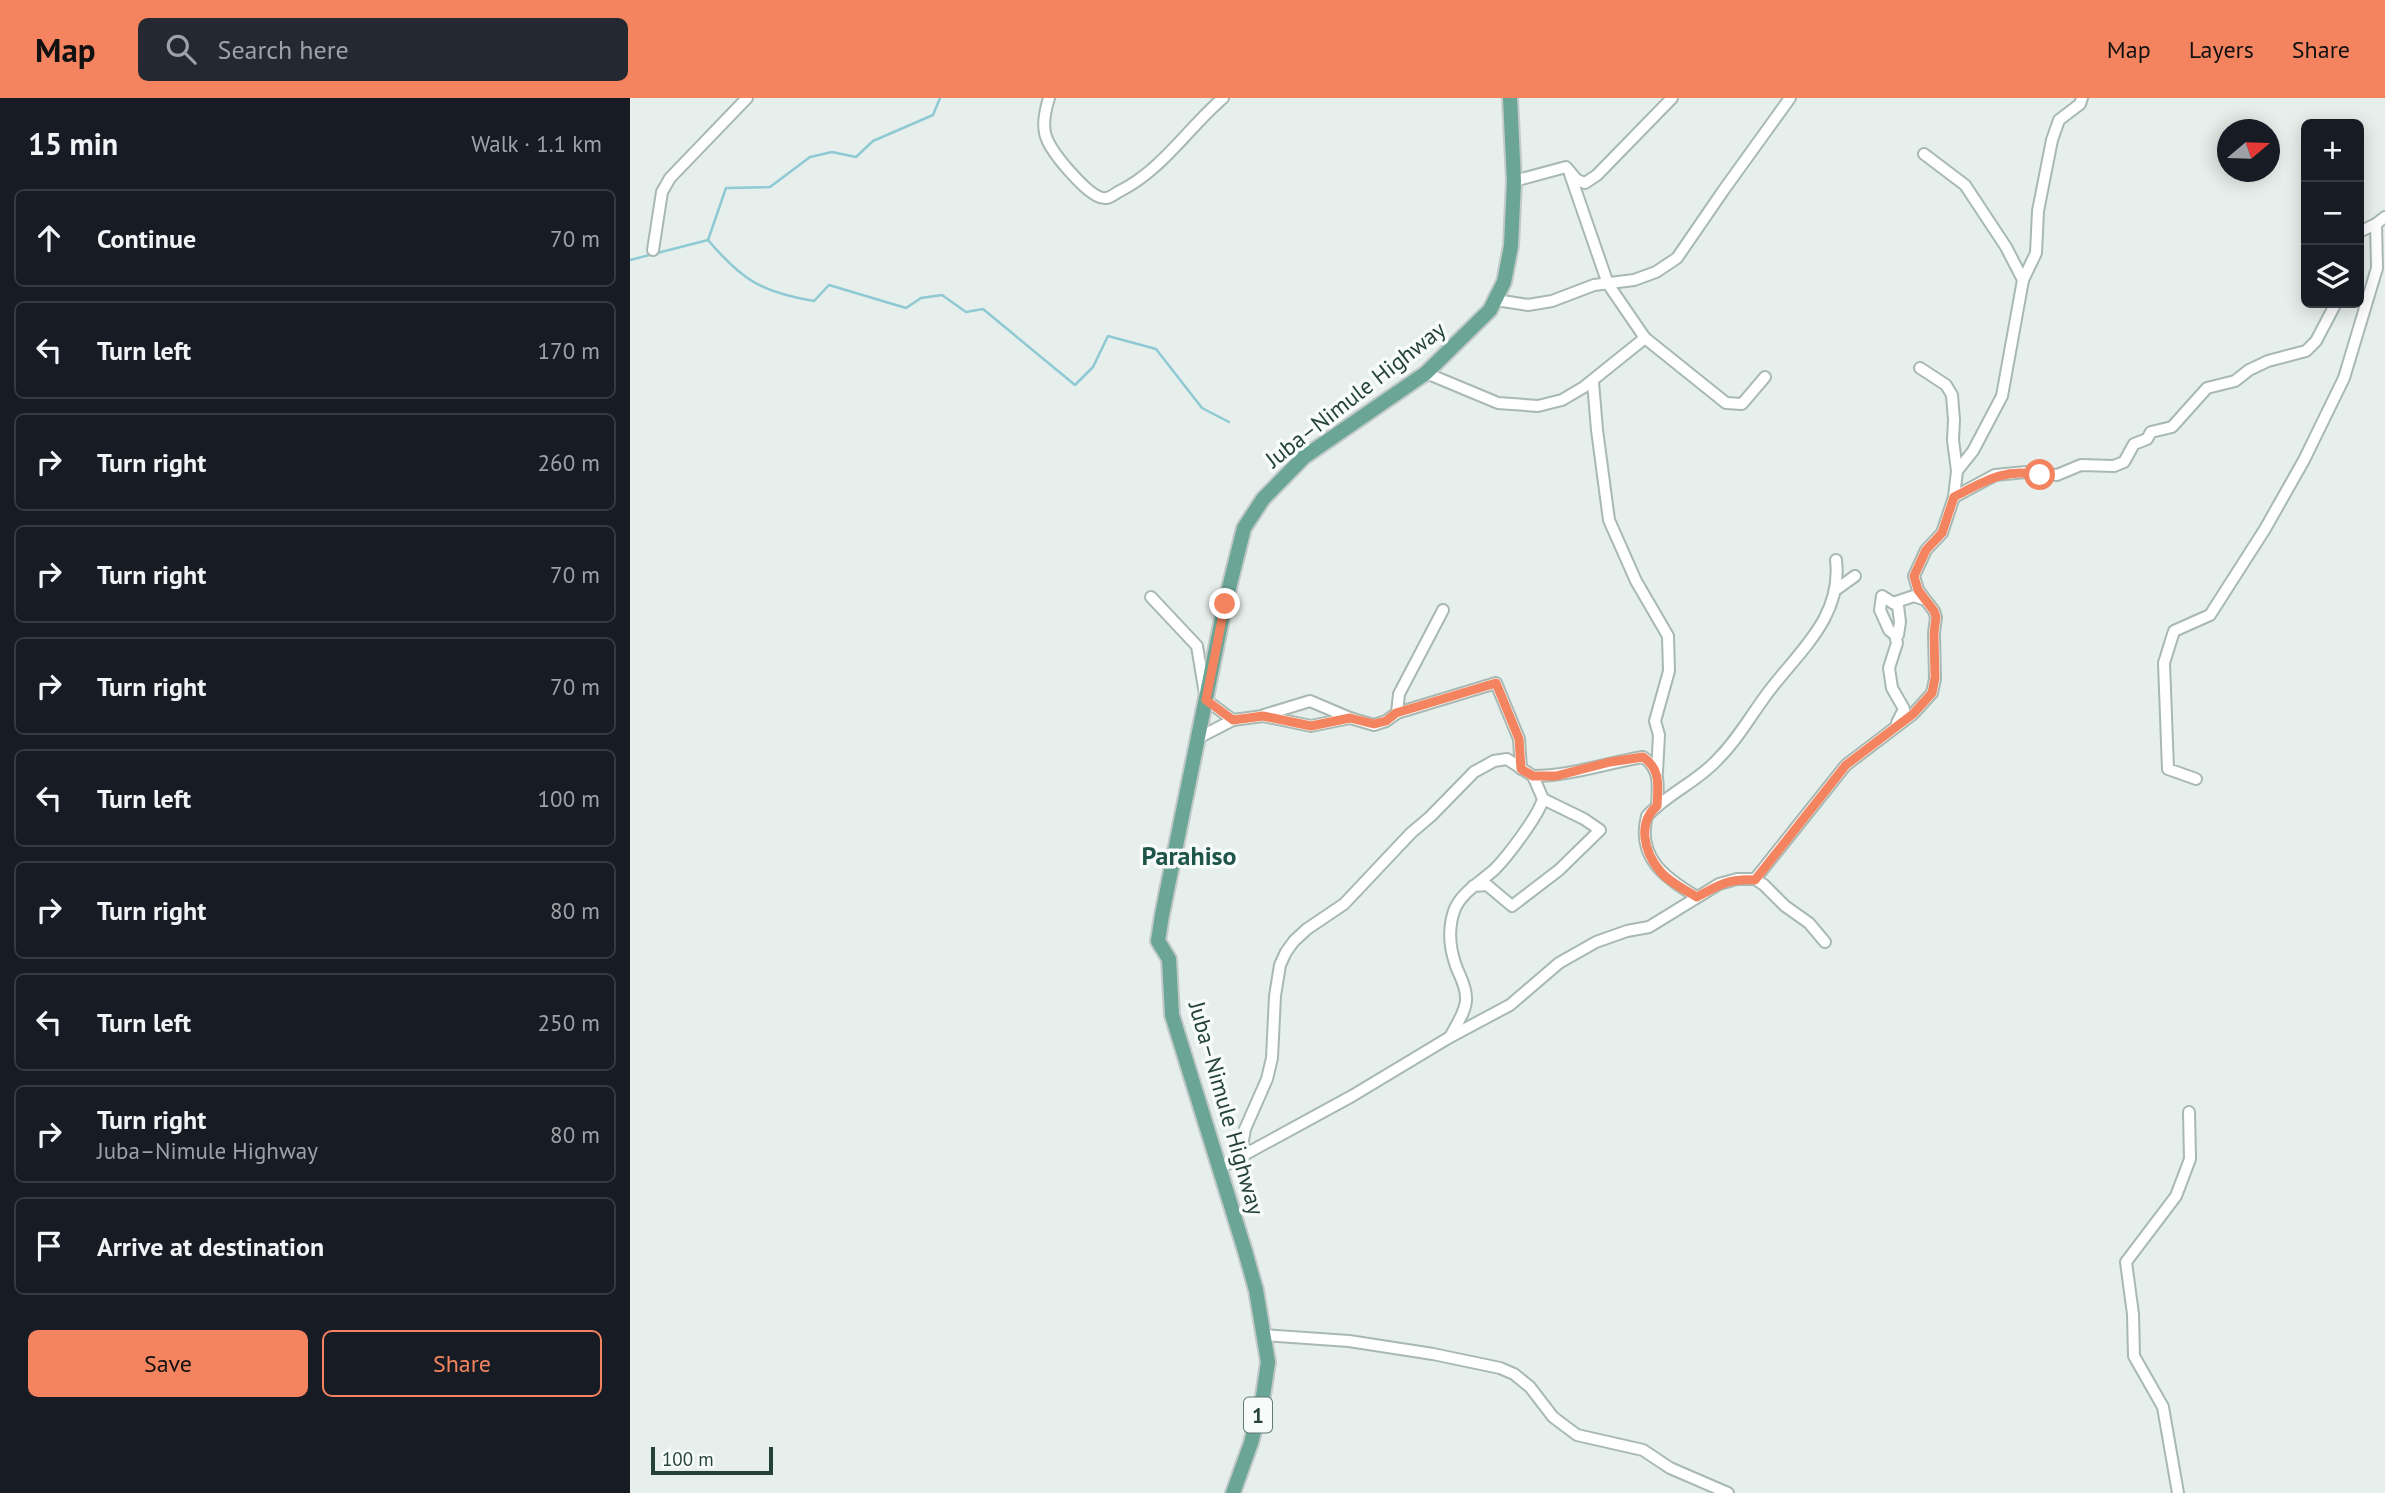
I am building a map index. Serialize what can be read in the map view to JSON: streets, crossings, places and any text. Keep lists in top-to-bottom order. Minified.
{"streets":{"main road":["Juba–Nimule Highway","1"]},"crossings":[["Juba–Nimule Highway","1"]],"districts":["Parahiso"],"scale_bar":"100 m","north":"right","page":{"header":"Map","search":"Search here","nav":["Map","Layers","Share"],"heading":["15 min","Walk · 1.1 km"],"map_buttons":["+","−"],"list":[["Continue","70 m"],["Turn left","170 m"],["Turn right","260 m"],["Turn right","70 m"],["Turn right","70 m"],["Turn left","100 m"],["Turn right","80 m"],["Turn left","250 m"],["Turn right","Juba–Nimule Highway","80 m"],"Arrive at destination"],"buttons":["Save","Share"],"scale":"100 m"}}
